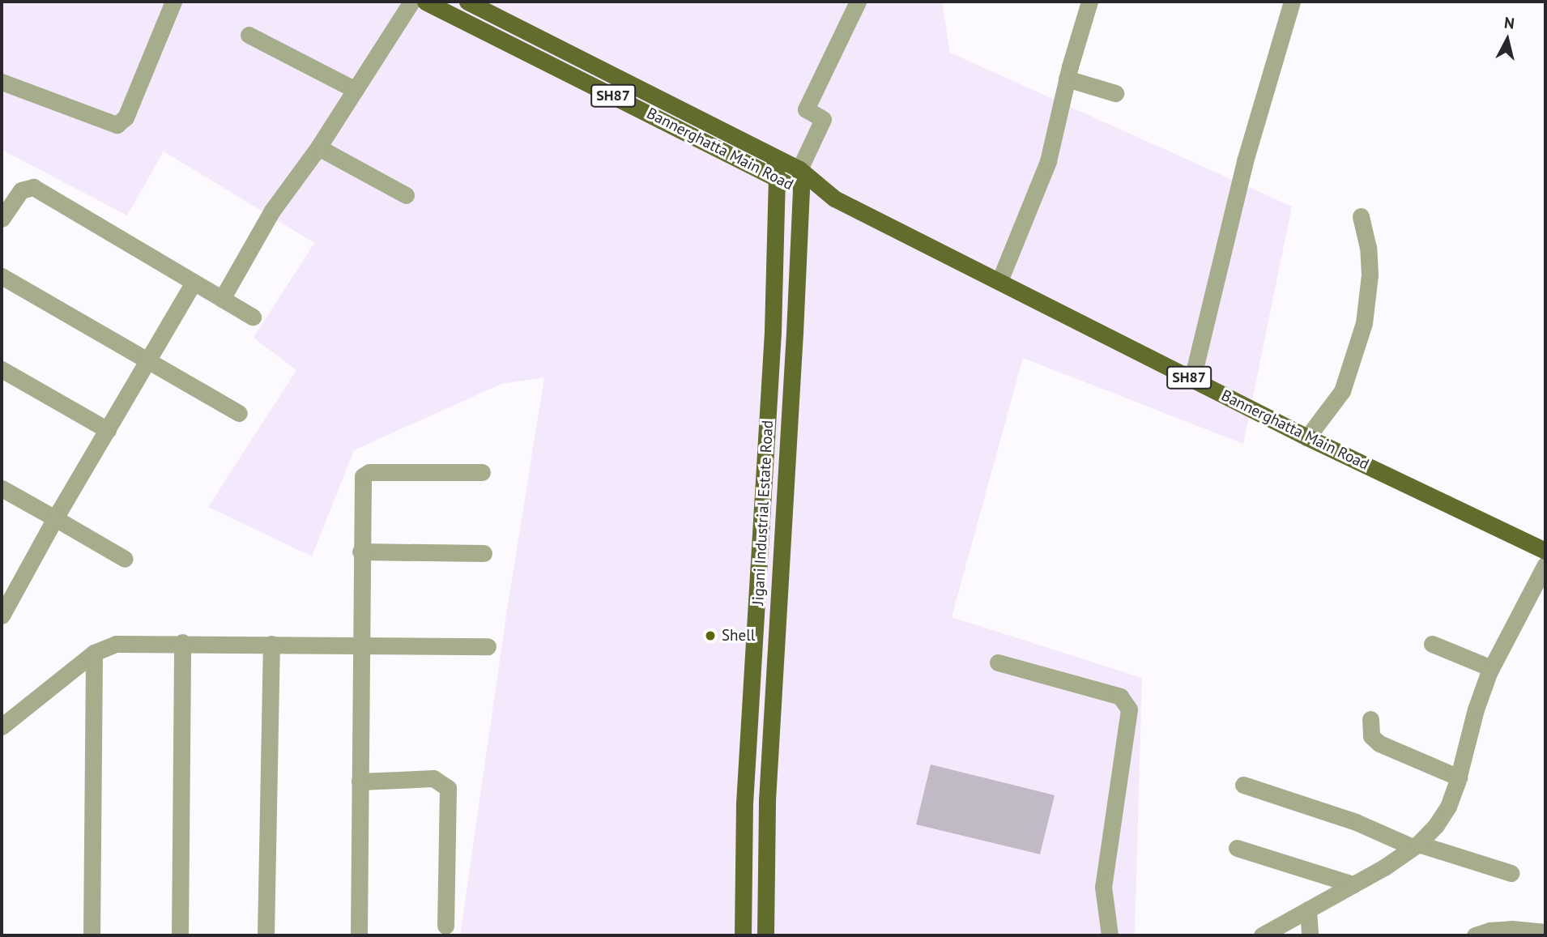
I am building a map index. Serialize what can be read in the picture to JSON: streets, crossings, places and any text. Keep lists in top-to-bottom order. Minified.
{"streets":{"main road":["SH87","Bannerghatta Main Road","Jigani Industrial Estate Road"]},"crossings":[["Bannerghatta Main Road","Jigani Industrial Estate Road"]],"places":["Shell"],"north":"top"}
